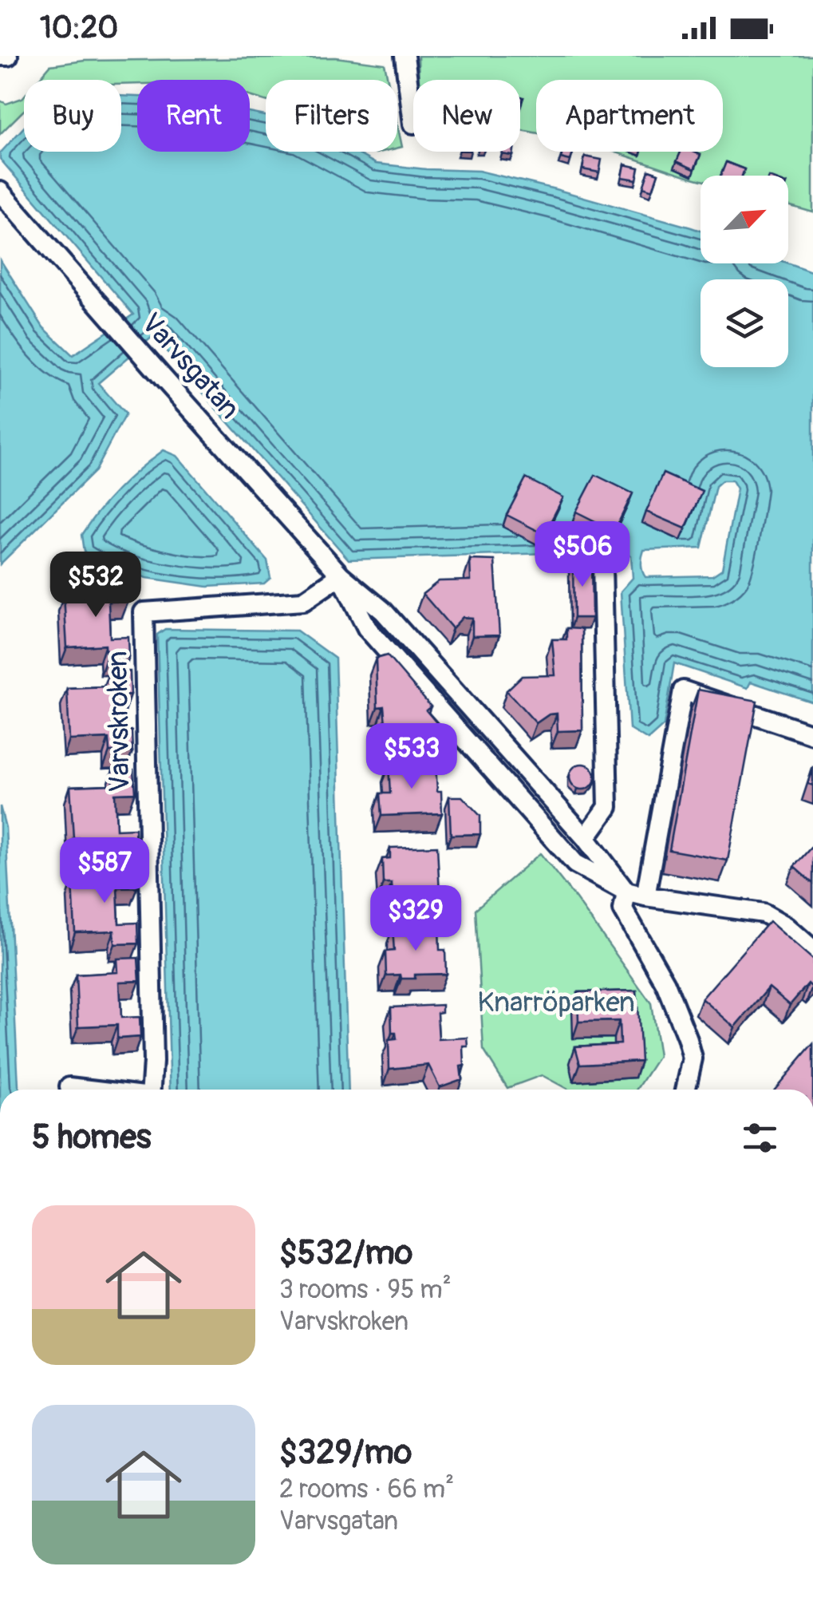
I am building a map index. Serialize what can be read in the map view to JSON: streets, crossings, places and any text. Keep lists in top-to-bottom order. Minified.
{"streets":{"street":["Varvsgatan","Varvskroken"]},"crossings":[["Varvsgatan","Varvskroken"]],"parks":["Knarröparken"],"north":"top right","page":{"status":"10:20","chip":["Buy","Rent","Filters","New","Apartment"],"price":["$506","$532","$533","$587","$329"],"heading":"5 homes","list":[{"name":"$532/mo","note":"3 rooms · 95 m² · Varvskroken"},{"name":"$329/mo","note":"2 rooms · 66 m² · Varvsgatan"}]}}
